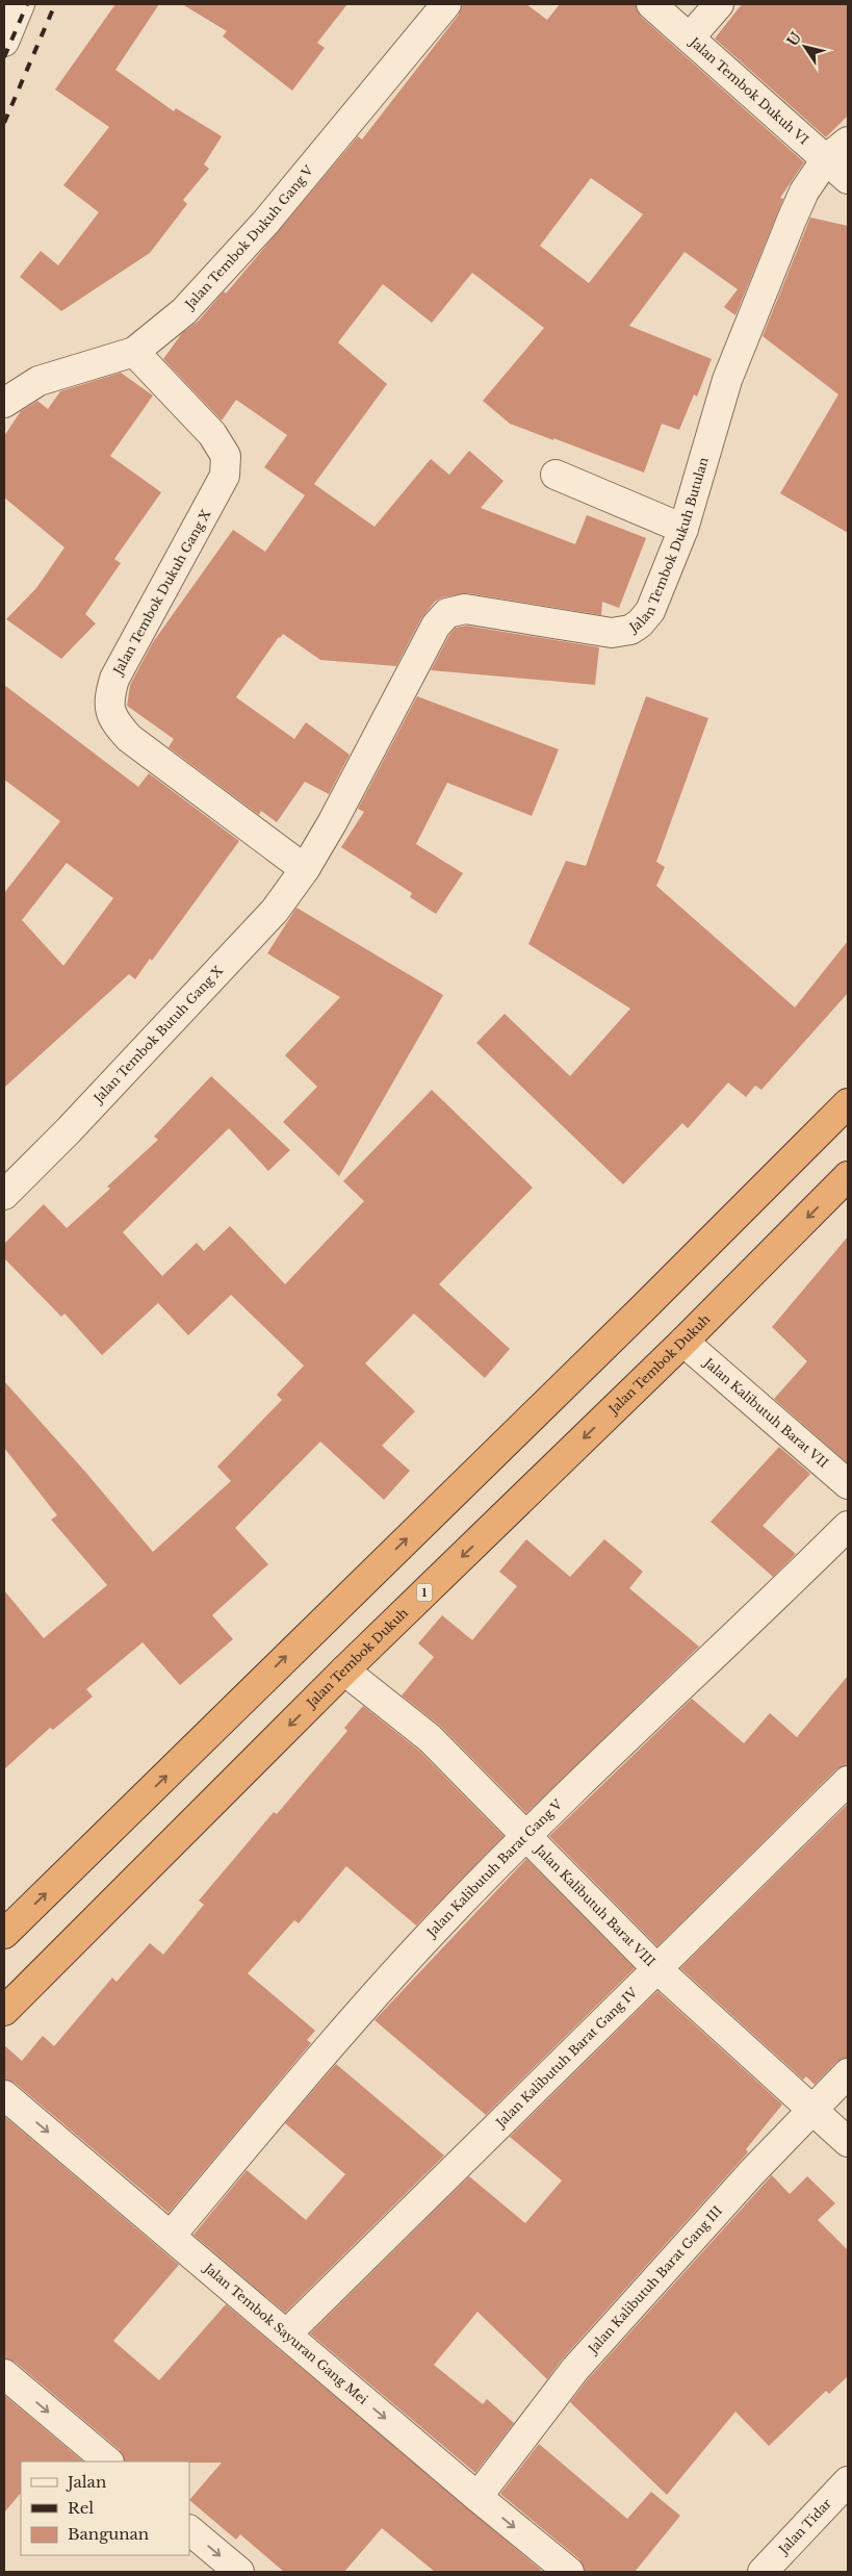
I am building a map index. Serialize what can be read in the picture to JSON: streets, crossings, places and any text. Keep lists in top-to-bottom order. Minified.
{"streets":{"highway":["Jalan Tembok Dukuh","1"],"street":["Jalan Tembok Dukuh VI","Jalan Tembok Dukuh Gang V","Jalan Tembok Dukuh Butulan","Jalan Tembok Dukuh Gang X","Jalan Tembok Butuh Gang X","Jalan Kalibutuh Barat VII","Jalan Kalibutuh Barat Gang V","Jalan Kalibutuh Barat VIII","Jalan Kalibutuh Barat Gang IV","Jalan Kalibutuh Barat Gang III","Jalan Tembok Sayuran Gang Mei","Jalan Tidar"]},"crossings":[["Jalan Tembok Dukuh VI","Jalan Tembok Dukuh Butulan"],["Jalan Tembok Dukuh Gang V","Jalan Tembok Dukuh Gang X"],["Jalan Tembok Dukuh Butulan","Jalan Tembok Dukuh Gang X"],["Jalan Tembok Dukuh Butulan","Jalan Tembok Butuh Gang X"],["Jalan Tembok Dukuh Gang X","Jalan Tembok Butuh Gang X"],["Jalan Tembok Dukuh","Jalan Kalibutuh Barat VII"],["Jalan Tembok Dukuh","Jalan Kalibutuh Barat VIII"],["Jalan Kalibutuh Barat Gang V","Jalan Kalibutuh Barat VIII"],["Jalan Kalibutuh Barat Gang V","Jalan Tembok Sayuran Gang Mei"],["Jalan Kalibutuh Barat VIII","Jalan Kalibutuh Barat Gang IV"],["Jalan Kalibutuh Barat VIII","Jalan Kalibutuh Barat Gang III"],["Jalan Kalibutuh Barat Gang IV","Jalan Tembok Sayuran Gang Mei"],["Jalan Kalibutuh Barat Gang III","Jalan Tembok Sayuran Gang Mei"]],"one_way":["Jalan Tembok Sayuran Gang Mei"],"legend":["Jalan","Rel","Bangunan"],"north":"top left"}
